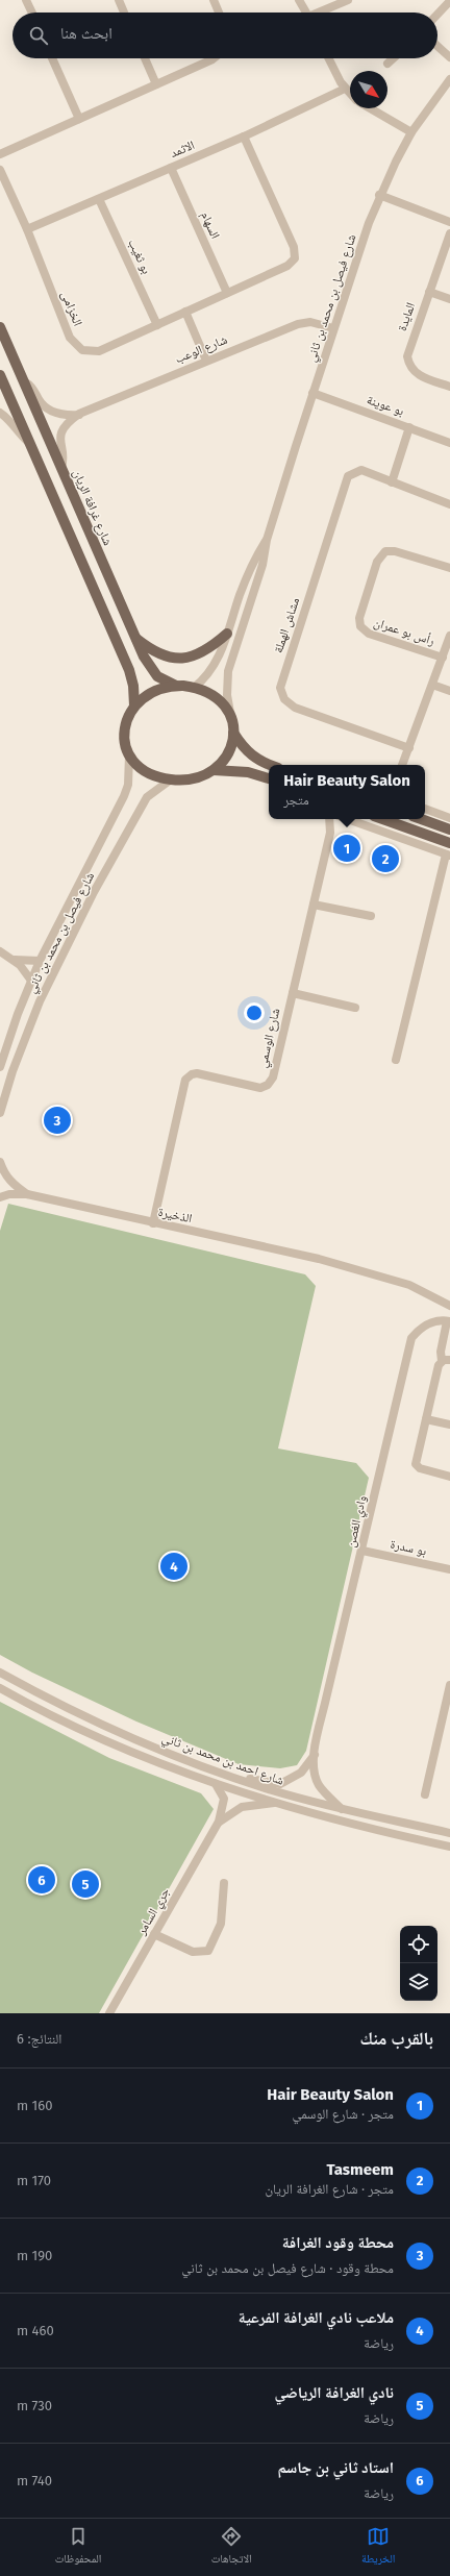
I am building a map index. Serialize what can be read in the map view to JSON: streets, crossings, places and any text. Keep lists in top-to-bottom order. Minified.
{"streets":{"main road":["شارع غرافة الريان"],"street":["الاثمد","السهام","بو ثغيب","شارع فيصل بن محمد بن ثاني","الخزامى","المايدة","شارع الوعب","بو عوينة","مشاش الهملة","رأس بو عمران","شارع الوسمي","الذخيرة","وادي الغصن","بو سدرة","شارع احمد بن محمد بن ثاني","جري السامر"]},"crossings":[["الاثمد","السهام"],["الاثمد","بو ثغيب"],["الاثمد","الخزامى"],["السهام","الخزامى"],["بو ثغيب","الخزامى"],["شارع فيصل بن محمد بن ثاني","شارع الوعب"],["شارع فيصل بن محمد بن ثاني","بو عوينة"],["شارع فيصل بن محمد بن ثاني","شارع غرافة الريان"],["شارع الوعب","شارع غرافة الريان"],["شارع الوسمي","الذخيرة"],["وادي الغصن","بو سدرة"],["وادي الغصن","شارع احمد بن محمد بن ثاني"],["شارع احمد بن محمد بن ثاني","جري السامر"]],"north":"bottom right","page":{"search":"ابحث هنا","popup":["Hair Beauty Salon","متجر"],"pins":["1","2","3","4","6","5"],"heading":["بالقرب منك","النتائج: 6"],"list":[{"mark":"1","name":"Hair Beauty Salon","note":"متجر · شارع الوسمي","value":"160 m"},{"mark":"2","name":"Tasmeem","note":"متجر · شارع الغرافة الريان","value":"170 m"},{"mark":"3","name":"محطة وقود الغرافة","note":"محطة وقود · شارع فيصل بن محمد بن ثاني","value":"190 m"},{"mark":"4","name":"ملاعب نادي الغرافة الفرعية","note":"رياضة","value":"460 m"},{"mark":"5","name":"نادي الغرافة الرياضي","note":"رياضة","value":"730 m"},{"mark":"6","name":"استاد ثاني بن جاسم","note":"رياضة","value":"740 m"}],"nav":["الخريطة","الاتجاهات","المحفوظات"]}}
